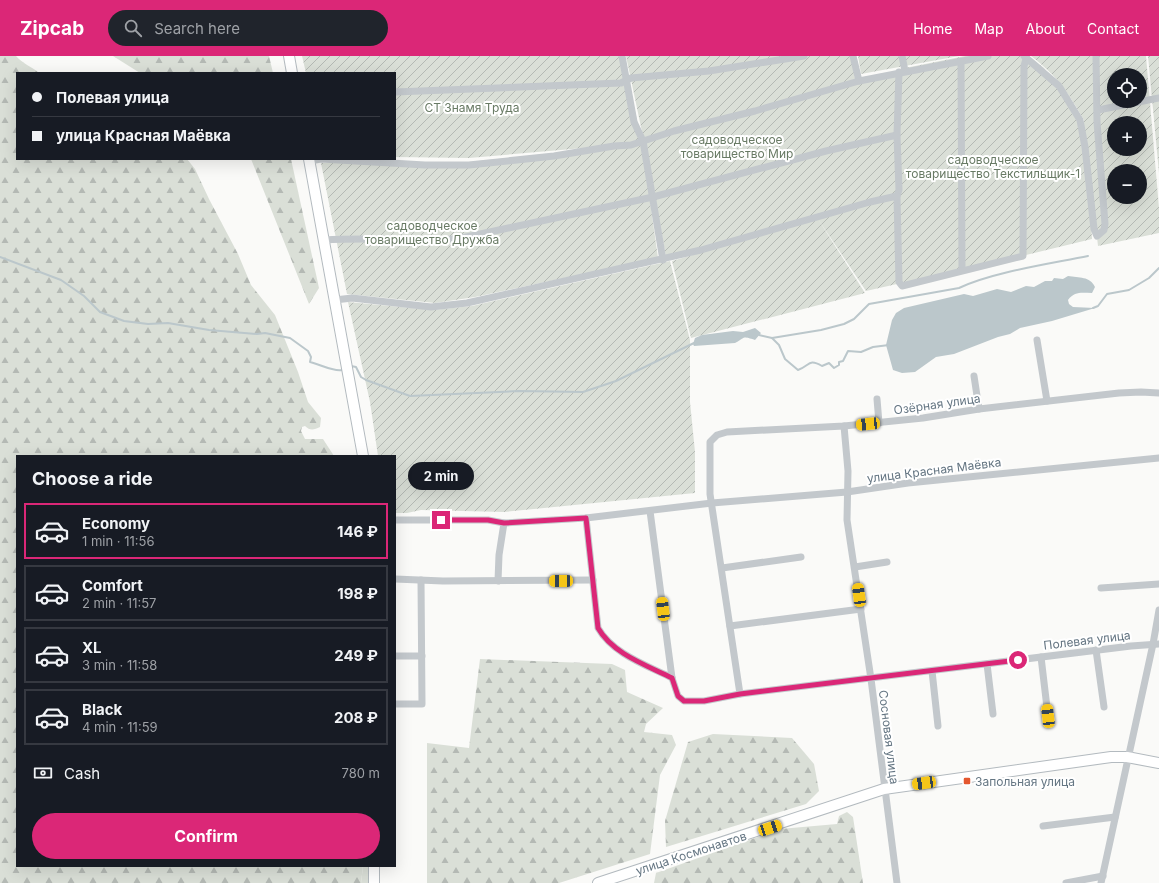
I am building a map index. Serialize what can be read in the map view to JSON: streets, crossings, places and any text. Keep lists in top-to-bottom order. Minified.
{"streets":{"street":["Озёрная улица","улица Красная Маёвка","Полевая улица","Сосновая улица","улица Космонавтов"]},"crossings":[["Озёрная улица","улица Красная Маёвка"],["Озёрная улица","Сосновая улица"],["улица Красная Маёвка","Сосновая улица"],["Полевая улица","Сосновая улица"],["Сосновая улица","улица Космонавтов"]],"parks":["СТ Знамя Труда","садоводческое товарищество Мир","садоводческое товарищество Текстильщик-1","садоводческое товарищество Дружба"],"places":{"transit":["Запольная улица"]},"page":{"header":"Zipcab","search":"Search here","nav":["Home","Map","About","Contact"],"map_buttons":["+","−"],"banner":["Полевая улица","улица Красная Маёвка"],"heading":"Choose a ride","bubble":"2 min","list":[{"name":"Economy","note":"1 min · 11:56","value":"146 ₽"},{"name":"Comfort","note":"2 min · 11:57","value":"198 ₽"},{"name":"XL","note":"3 min · 11:58","value":"249 ₽"},{"name":"Black","note":"4 min · 11:59","value":"208 ₽"}],"pay":["Cash","780 m"],"buttons":"Confirm"}}
